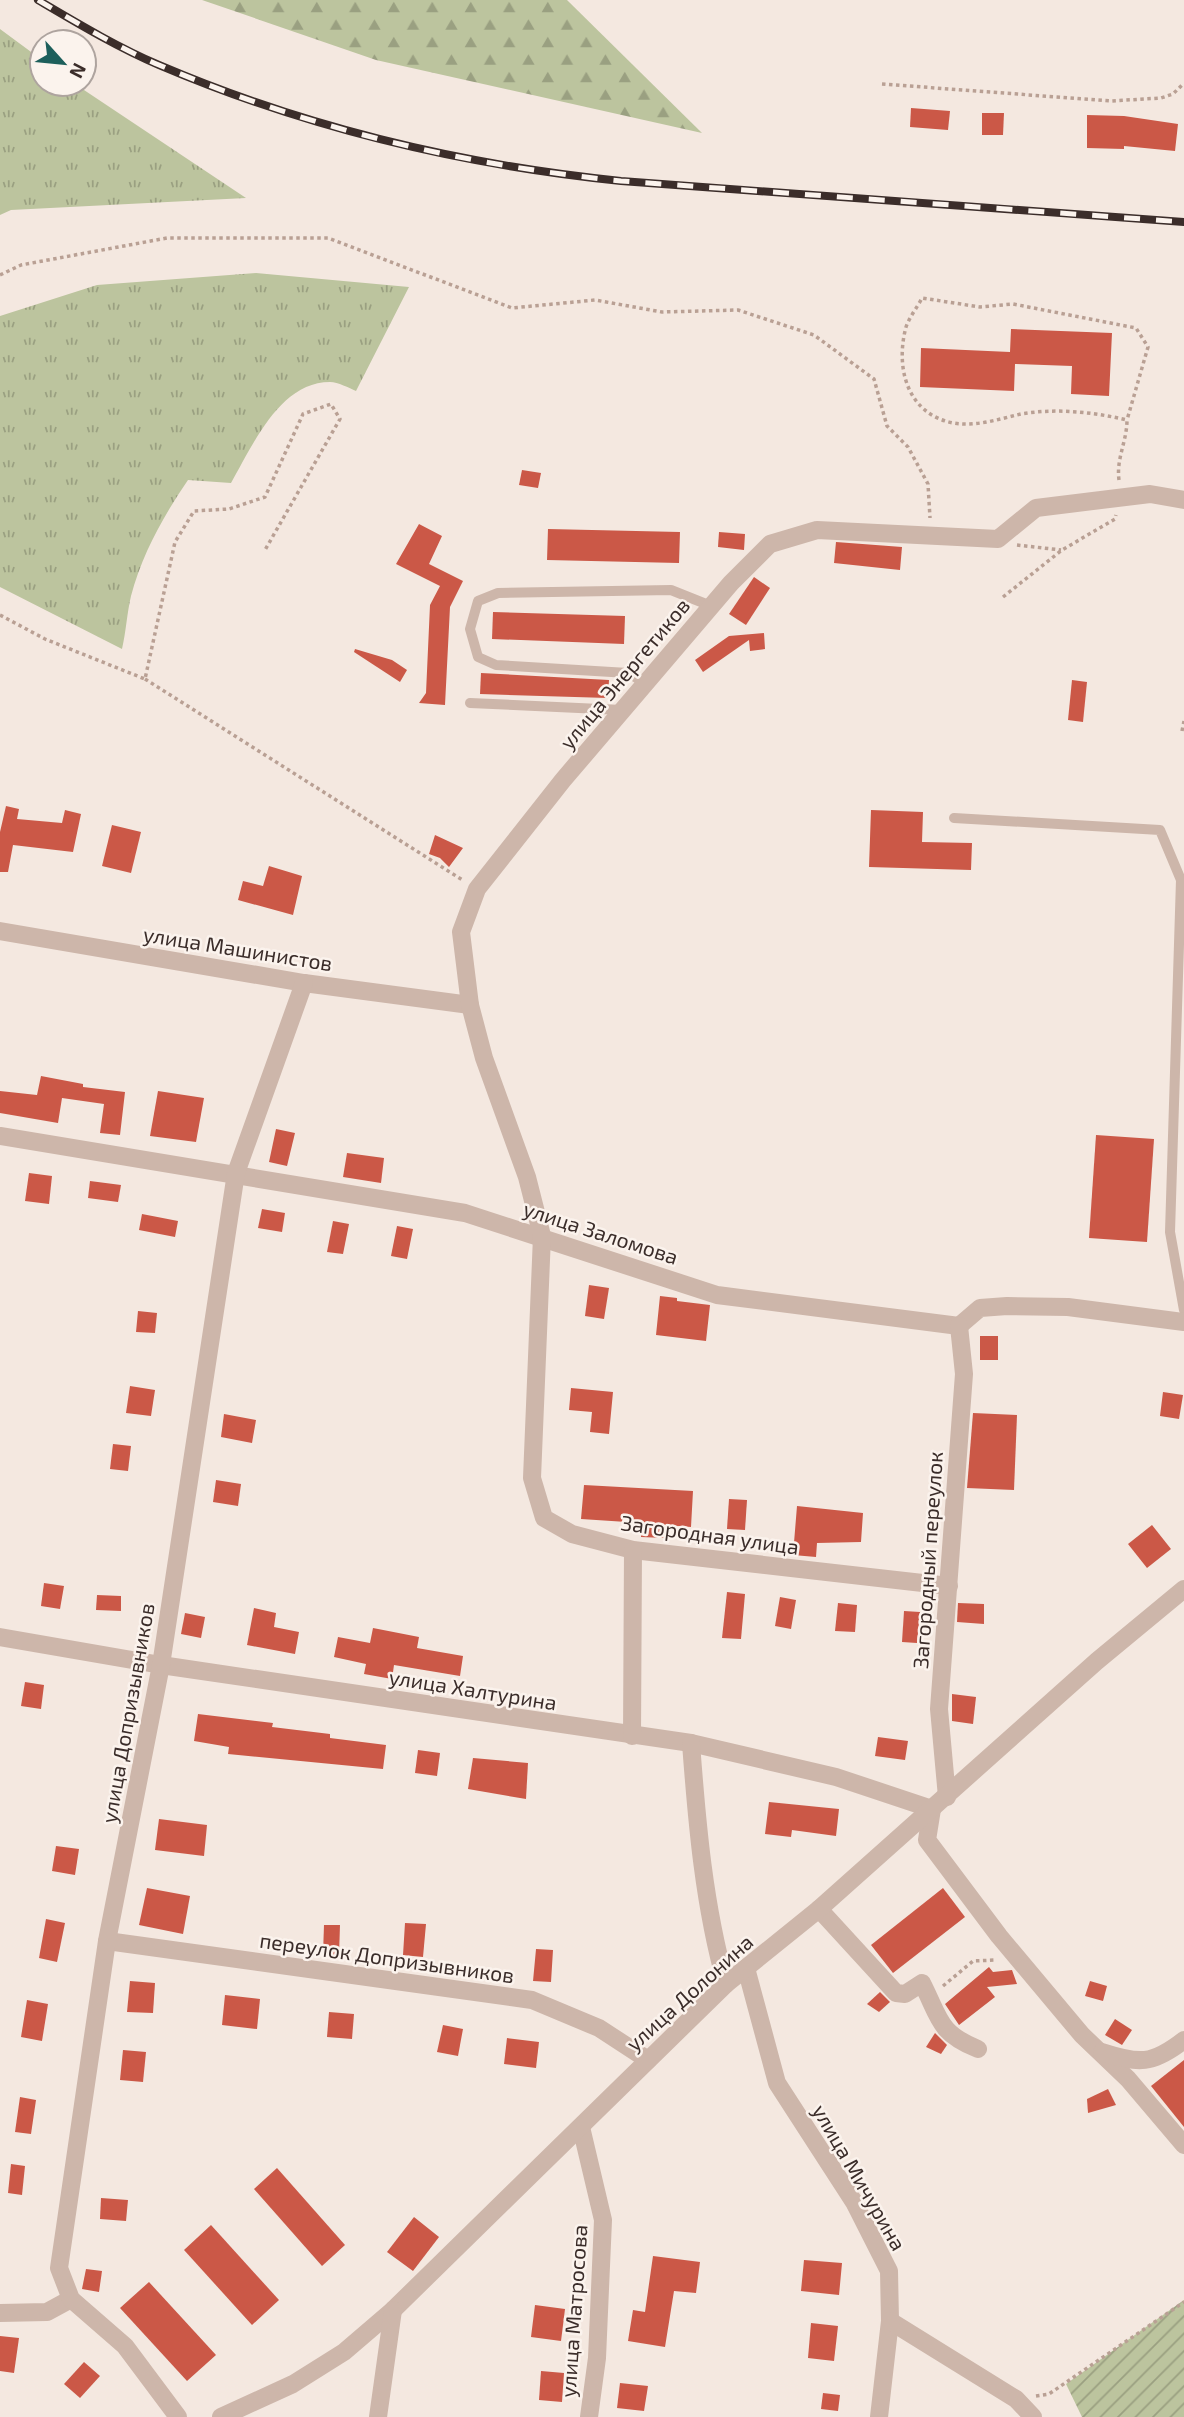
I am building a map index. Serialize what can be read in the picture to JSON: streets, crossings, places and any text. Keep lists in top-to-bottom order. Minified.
{"streets":{"street":["улица Энергетиков","улица Машинистов","улица Заломова","Загородная улица","Загородный переулок","улица Халтурина","улица Допризывников","переулок Допризывников","улица Долонина","улица Мичурина","улица Матросова"]},"crossings":[["улица Энергетиков","улица Машинистов"],["улица Энергетиков","улица Заломова"],["улица Энергетиков","Загородная улица"],["улица Машинистов","улица Допризывников"],["улица Заломова","Загородная улица"],["улица Заломова","Загородный переулок"],["улица Заломова","улица Допризывников"],["Загородная улица","Загородный переулок"],["Загородный переулок","улица Долонина"],["улица Халтурина","улица Допризывников"],["улица Халтурина","улица Долонина"],["улица Допризывников","переулок Допризывников"],["переулок Допризывников","улица Долонина"],["улица Долонина","улица Мичурина"],["улица Долонина","улица Матросова"]],"north":"bottom right"}
